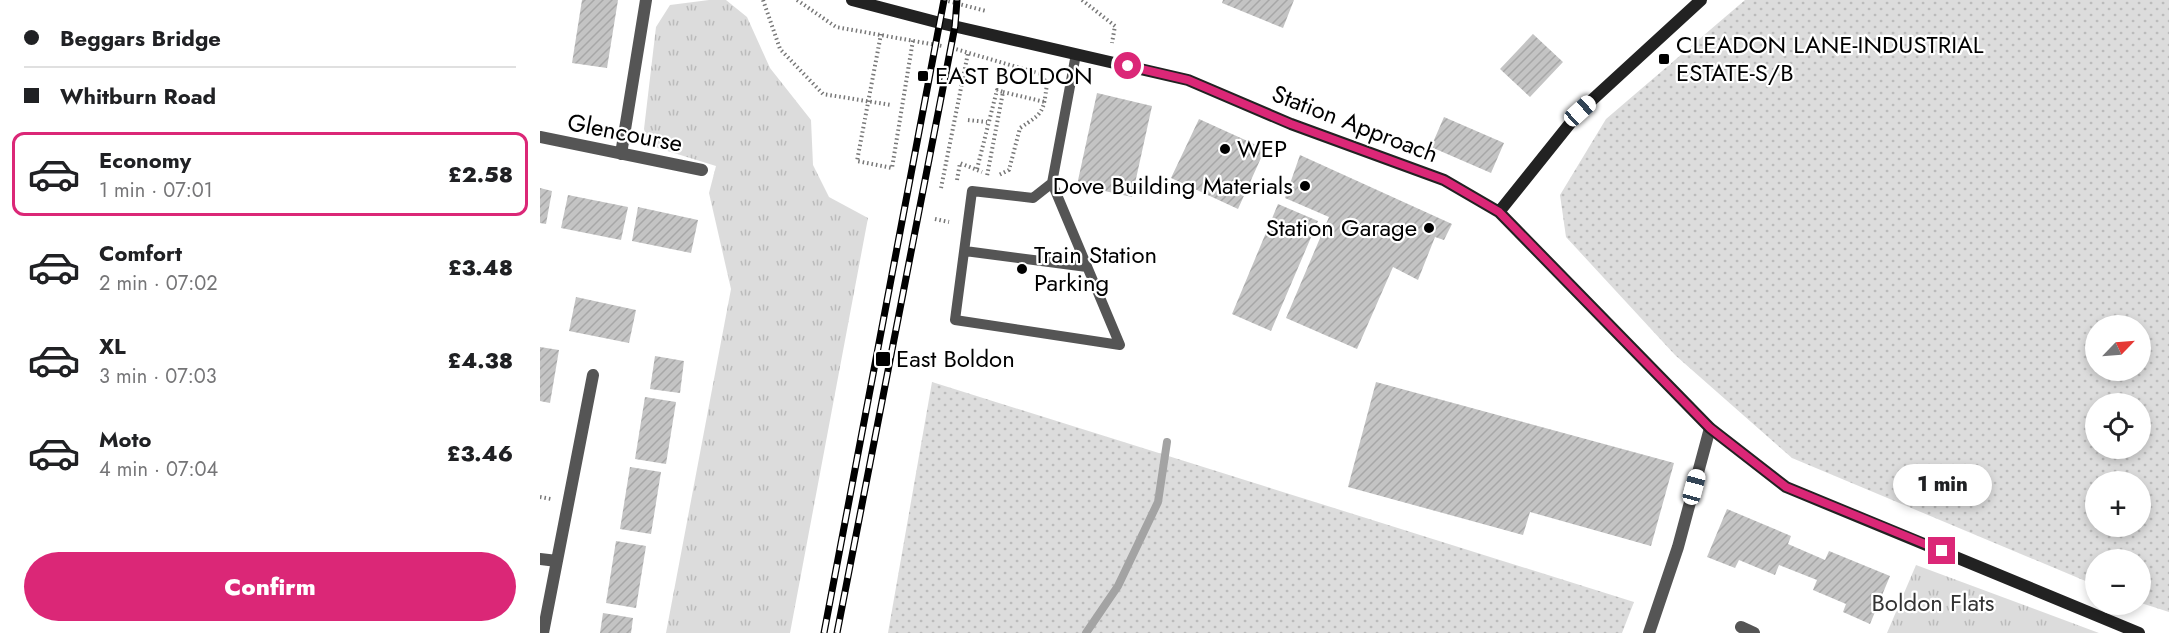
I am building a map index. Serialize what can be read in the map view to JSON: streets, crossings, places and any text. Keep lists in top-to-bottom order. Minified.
{"streets":{"main road":["Station Approach"],"street":["Glencourse"]},"parks":["Boldon Flats"],"places":{"transit":["CLEADON LANE-INDUSTRIAL ESTATE-S/B","EAST BOLDON","East Boldon"],"other":["WEP","Dove Building Materials","Station Garage","Train Station Parking"]},"north":"top right","page":{"banner":["Beggars Bridge","Whitburn Road"],"list":[{"name":"Economy","note":"1 min · 07:01","value":"£2.58"},{"name":"Comfort","note":"2 min · 07:02","value":"£3.48"},{"name":"XL","note":"3 min · 07:03","value":"£4.38"},{"name":"Moto","note":"4 min · 07:04","value":"£3.46"}],"map_buttons":["+","−"],"bubble":"1 min","buttons":"Confirm"}}
